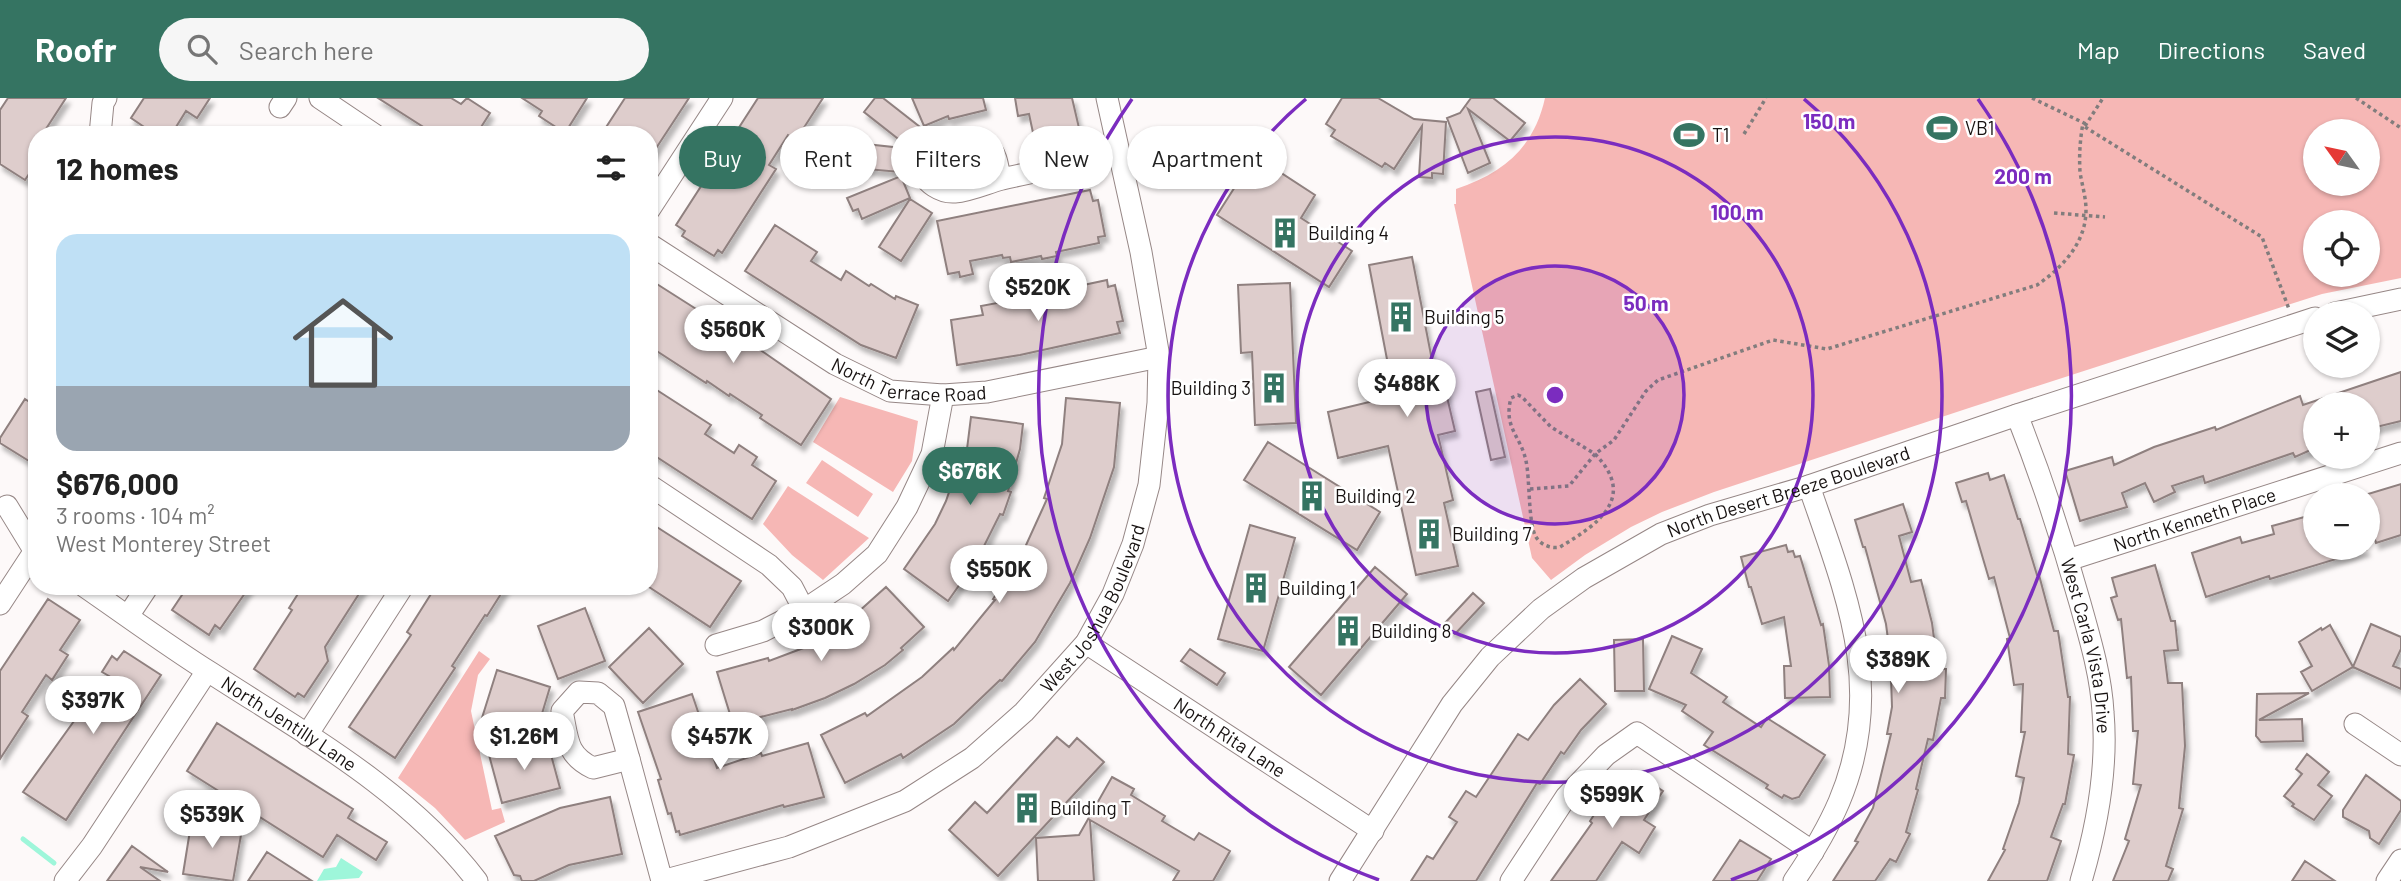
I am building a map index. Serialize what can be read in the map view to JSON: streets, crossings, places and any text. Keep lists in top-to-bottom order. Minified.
{"streets":{"street":["North Terrace Road","North Desert Breeze Boulevard","North Kenneth Place","West Joshua Boulevard","West Carla Vista Drive","North Jentilly Lane","North Rita Lane"]},"crossings":[["North Terrace Road","West Joshua Boulevard"],["North Desert Breeze Boulevard","West Carla Vista Drive"],["North Desert Breeze Boulevard","North Rita Lane"],["North Kenneth Place","West Carla Vista Drive"],["West Joshua Boulevard","North Rita Lane"]],"places":{"sports":["VB1","T1"],"building":["Building 4","Building 5","Building 3","Building 2","Building 7","Building 1","Building 8","Building T"]},"north":"top left","page":{"header":"Roofr","search":"Search here","nav":["Map","Directions","Saved"],"map_buttons":["+","−"],"chip":["Buy","Rent","Filters","New","Apartment"],"heading":"12 homes","list":[{"name":"$676,000","note":"3 rooms · 104 m² · West Monterey Street"}],"price":["$520K","$560K","$488K","$676K","$550K","$300K","$389K","$397K","$1.26M","$457K","$599K","$539K"]},"rings":["150 m","200 m","100 m","50 m"]}
